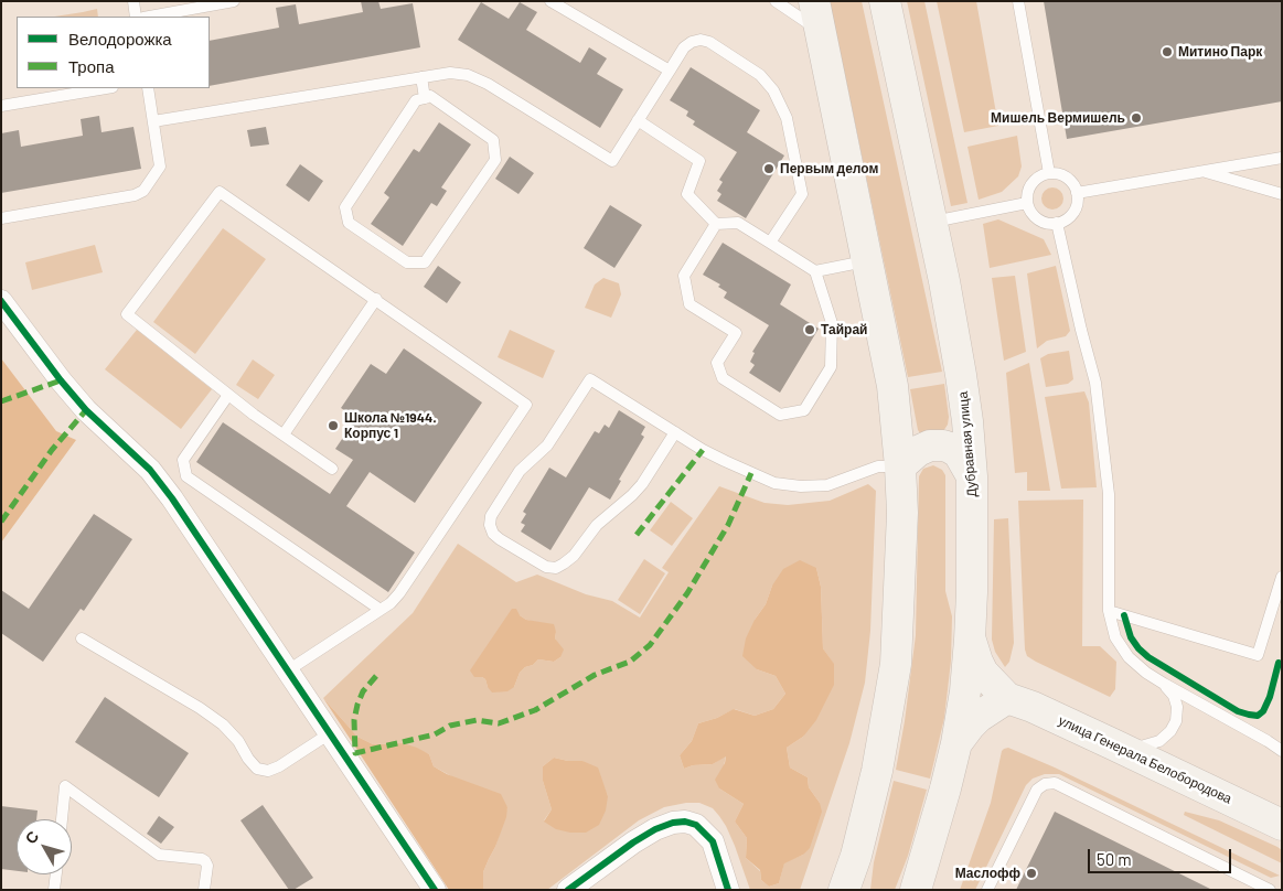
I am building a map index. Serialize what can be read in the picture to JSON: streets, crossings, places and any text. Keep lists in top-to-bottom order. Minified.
{"streets":{"main road":["Дубравная улица","улица Генерала Белобородова"]},"crossings":[["Дубравная улица","улица Генерала Белобородова"]],"places":["Митино Парк","Мишель Вермишель","Первым делом","Тайрай","Школа №1944. Корпус 1","Маслофф"],"legend":["Велодорожка","Тропа"],"scale_bar":"50 m","north":"top left"}
